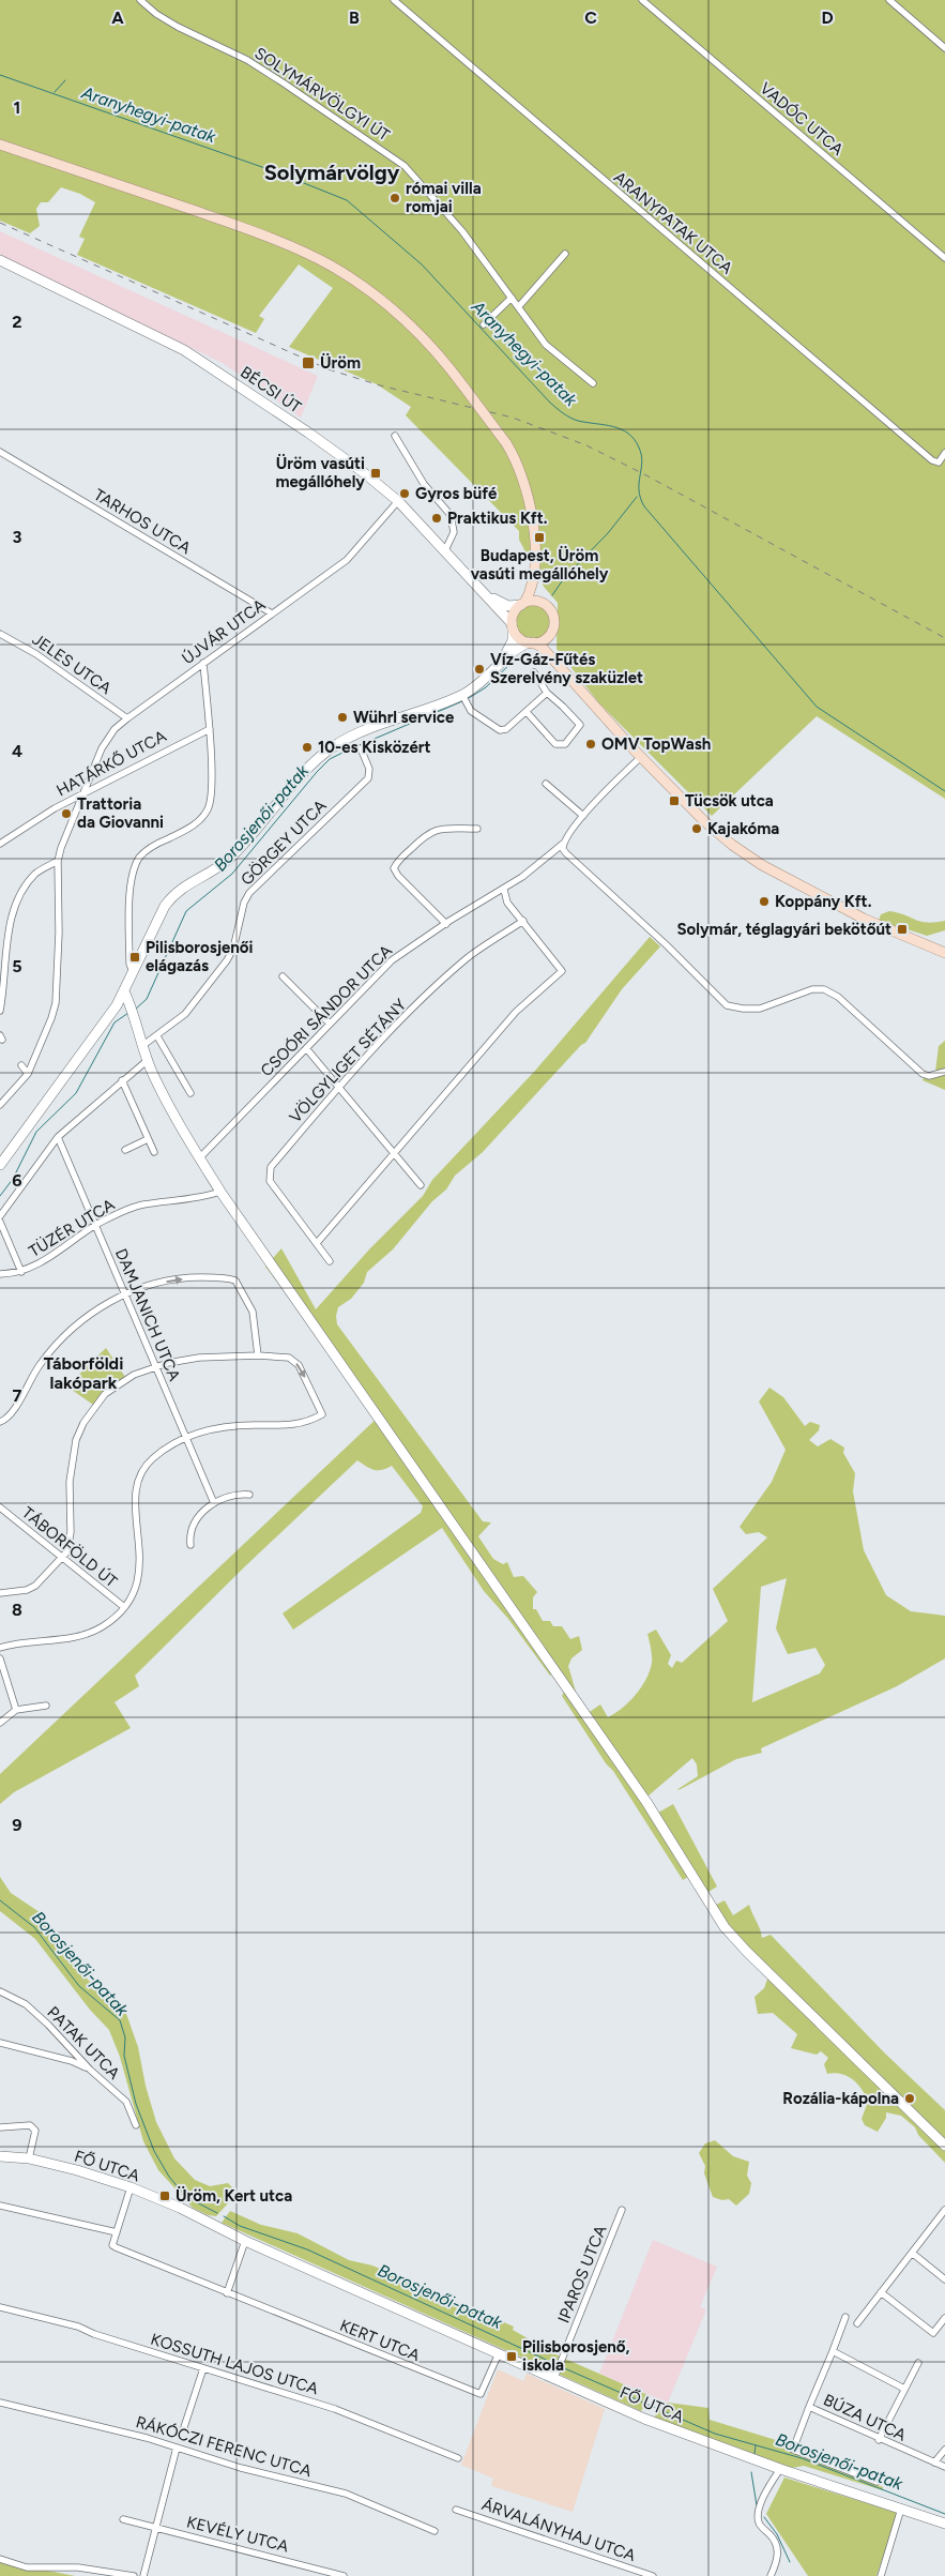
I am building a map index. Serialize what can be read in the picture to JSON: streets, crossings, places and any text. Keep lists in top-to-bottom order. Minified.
{"streets":{"street":["SOLYMÁRVÖLGYI ÚT","VADÓC UTCA","ARANYPATAK UTCA","BÉCSI ÚT","TARHOS UTCA","ÚJVÁR UTCA","JELES UTCA","HATÁRKŐ UTCA","GÖRGEY UTCA","CSOÓRI SÁNDOR UTCA","VÖLGYLIGET SÉTÁNY","TÜZÉR UTCA","DAMJANICH UTCA","TÁBORFÖLD ÚT","PATAK UTCA","FŐ UTCA","IPAROS UTCA","KERT UTCA","KOSSUTH LAJOS UTCA","BÚZA UTCA","RÁKÓCZI FERENC UTCA","ÁRVALÁNYHAJ UTCA","KEVÉLY UTCA"]},"crossings":[["BÉCSI ÚT","ÚJVÁR UTCA"],["TARHOS UTCA","ÚJVÁR UTCA"],["ÚJVÁR UTCA","JELES UTCA"],["ÚJVÁR UTCA","HATÁRKŐ UTCA"],["TÜZÉR UTCA","DAMJANICH UTCA"],["FŐ UTCA","IPAROS UTCA"],["FŐ UTCA","KERT UTCA"]],"districts":["Solymárvölgy","Táborföldi lakópark"],"water":["Aranyhegyi-patak","Borosjenői-patak"],"places":{"other":["római villa romjai","Gyros büfé","Praktikus Kft.","Víz-Gáz-Fűtés Szerelvény szaküzlet","Wührl service","OMV TopWash","10-es Kisközért","Trattoria da Giovanni","Kajakóma","Koppány Kft.","Rozália-kápolna"],"transit":["Üröm","Üröm vasúti megállóhely","Budapest, Üröm vasúti megállóhely","Tücsök utca","Solymár, téglagyári bekötőút","Pilisborosjenői elágazás","Üröm, Kert utca","Pilisborosjenő, iskola"]},"grid":{"columns":["A","B","C","D"],"rows":["1","2","3","4","5","6","7","8","9"]}}
